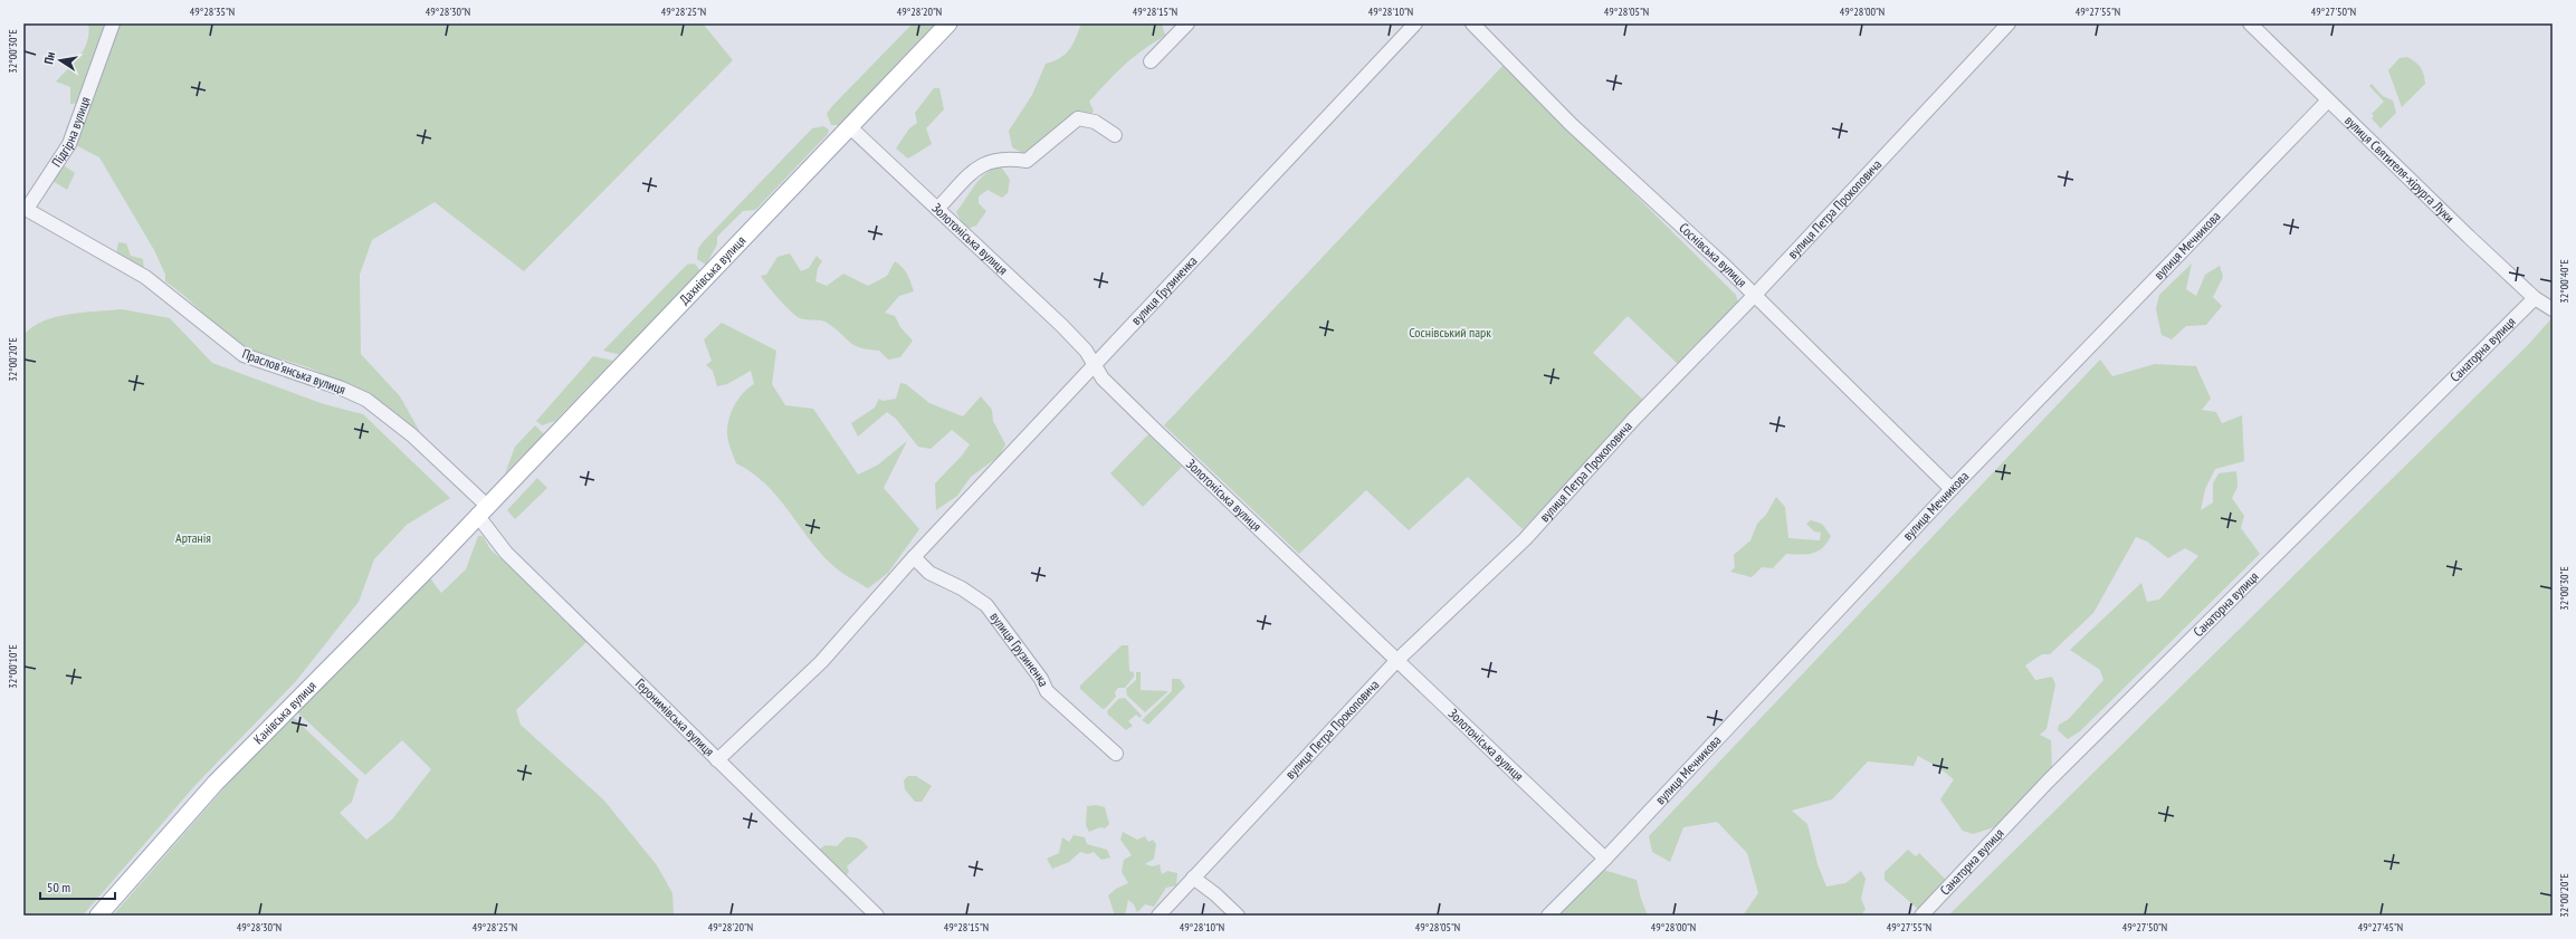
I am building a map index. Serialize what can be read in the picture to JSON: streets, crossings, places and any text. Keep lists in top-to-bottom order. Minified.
{"streets":{"main road":["Дахнівська вулиця","Канівська вулиця"],"street":["Підгірна вулиця","вулиця Святителя-хірурга Луки","вулиця Петра Прокоповича","Золотоніська вулиця","вулиця Мечникова","Соснівська вулиця","вулиця Грузиненка","Санаторна вулиця","Прасловʼянська вулиця","Геронимівська вулиця"]},"crossings":[["Підгірна вулиця","Прасловʼянська вулиця"],["вулиця Святителя-хірурга Луки","вулиця Мечникова"],["вулиця Святителя-хірурга Луки","Санаторна вулиця"],["вулиця Петра Прокоповича","Золотоніська вулиця"],["вулиця Петра Прокоповича","Соснівська вулиця"],["Золотоніська вулиця","вулиця Мечникова"],["Золотоніська вулиця","Дахнівська вулиця"],["Золотоніська вулиця","вулиця Грузиненка"],["вулиця Мечникова","Соснівська вулиця"],["Дахнівська вулиця","Прасловʼянська вулиця"],["Дахнівська вулиця","Канівська вулиця"],["Дахнівська вулиця","Геронимівська вулиця"],["вулиця Грузиненка","Геронимівська вулиця"],["Прасловʼянська вулиця","Канівська вулиця"],["Прасловʼянська вулиця","Геронимівська вулиця"],["Канівська вулиця","Геронимівська вулиця"]],"parks":["Соснівський парк","Артанія"],"scale_bar":"50 m","north":"left","coordinates":["49°28'35\"N","49°28'30\"N","49°28'25\"N","49°28'20\"N","49°28'15\"N","49°28'10\"N","49°28'05\"N","49°28'00\"N","49°27'55\"N","49°27'50\"N","32°00'30\"E","32°00'40\"E","32°00'20\"E","32°00'10\"E","49°27'45\"N"]}
